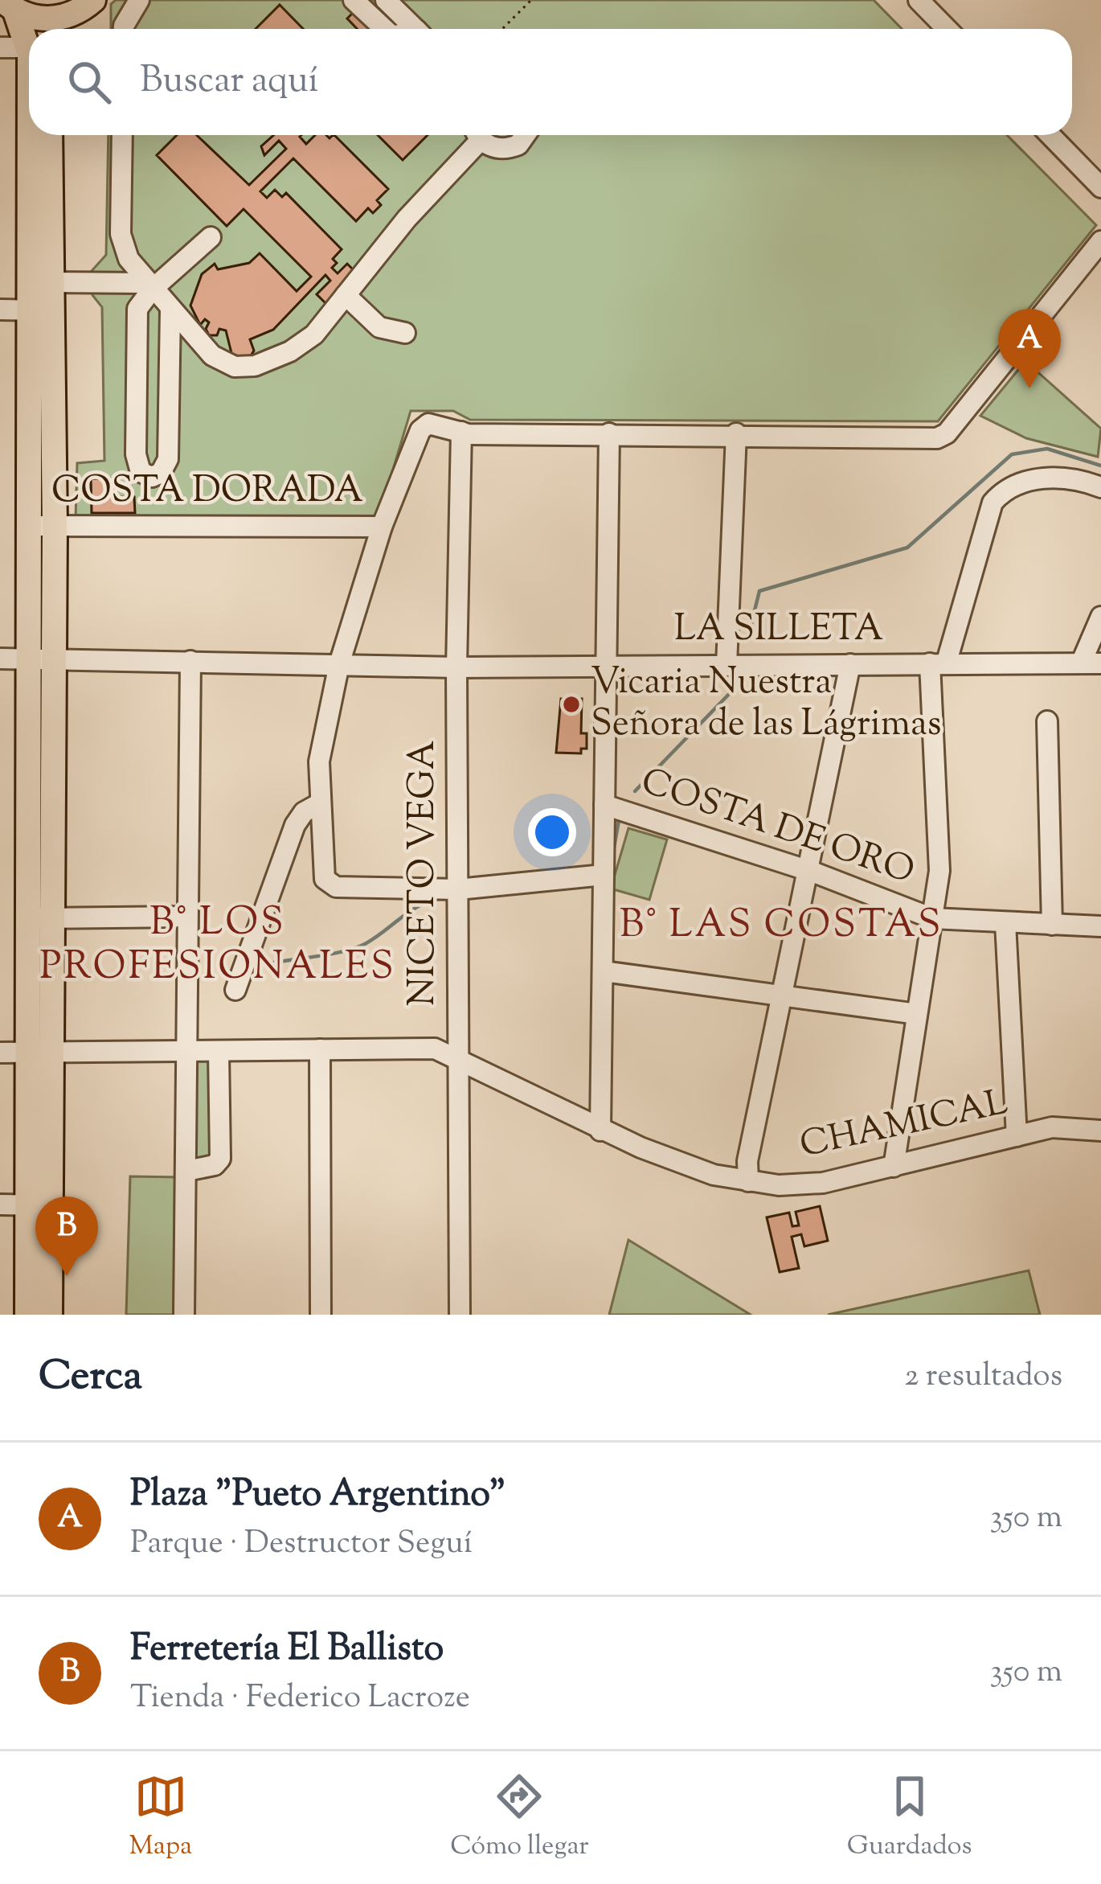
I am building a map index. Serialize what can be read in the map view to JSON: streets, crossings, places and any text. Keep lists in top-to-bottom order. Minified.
{"streets":{"street":["COSTA DORADA","LA SILLETA","COSTA DE ORO","NICETO VEGA","CHAMICAL"]},"crossings":[["LA SILLETA","NICETO VEGA"],["NICETO VEGA","CHAMICAL"]],"districts":["B° LOS PROFESIONALES","B° LAS COSTAS"],"places":["Vicaria Nuestra Señora de las Lágrimas"],"page":{"search":"Buscar aquí","pins":["A","B"],"heading":["Cerca","2 resultados"],"list":[{"mark":"A","name":"Plaza \"Pueto Argentino\"","note":"Parque · Destructor Seguí","value":"350 m"},{"mark":"B","name":"Ferretería El Ballisto","note":"Tienda · Federico Lacroze","value":"350 m"}],"nav":["Mapa","Cómo llegar","Guardados"]}}
